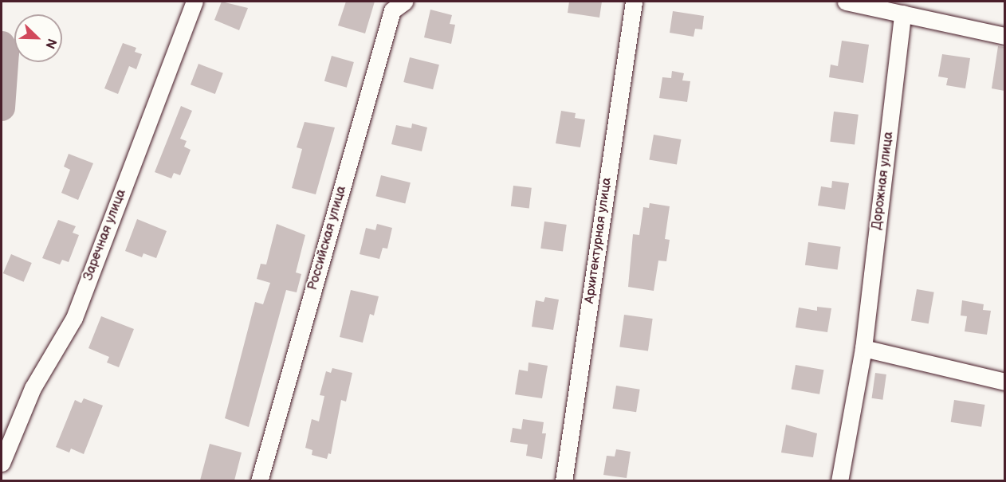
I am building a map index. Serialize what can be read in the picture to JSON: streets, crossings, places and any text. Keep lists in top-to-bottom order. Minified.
{"streets":{"street":["Дорожная улица","Заречная улица","Российская улица","Архитектурная улица"]},"north":"bottom right"}
